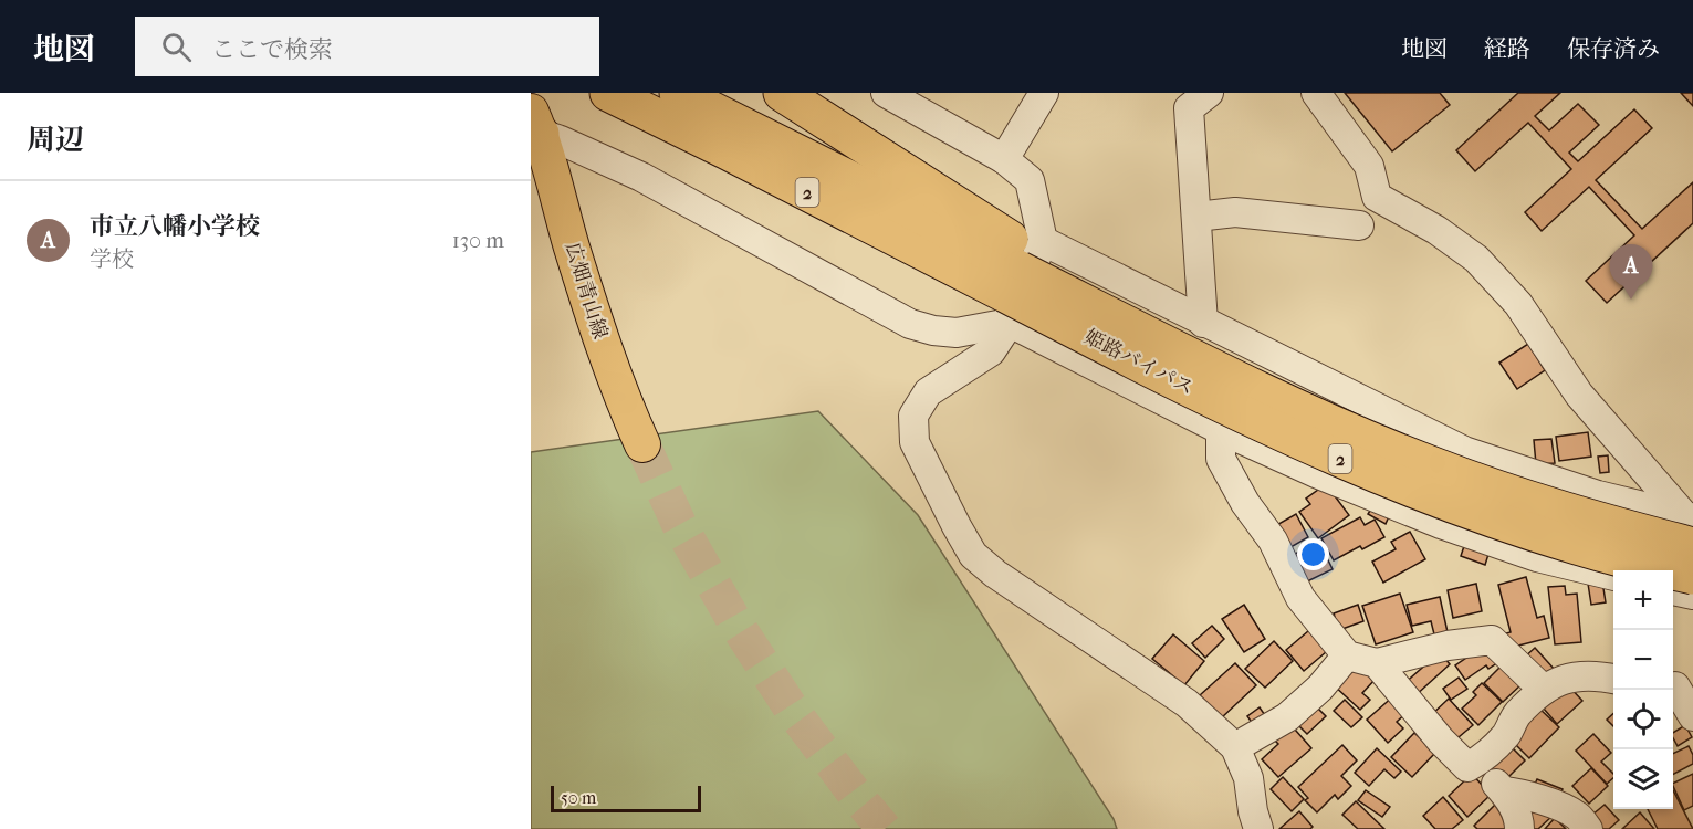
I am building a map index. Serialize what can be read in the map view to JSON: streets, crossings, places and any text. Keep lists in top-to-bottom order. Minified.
{"streets":{"highway":["2","姫路バイパス"],"main road":["広畑青山線"]},"scale_bar":"50 m","page":{"header":"地図","search":"ここで検索","nav":["地図","経路","保存済み"],"heading":"周辺","list":[{"mark":"A","name":"市立八幡小学校","note":"学校","value":"130 m"}],"pins":"A","map_buttons":["+","−"],"scale":"50 m"}}
